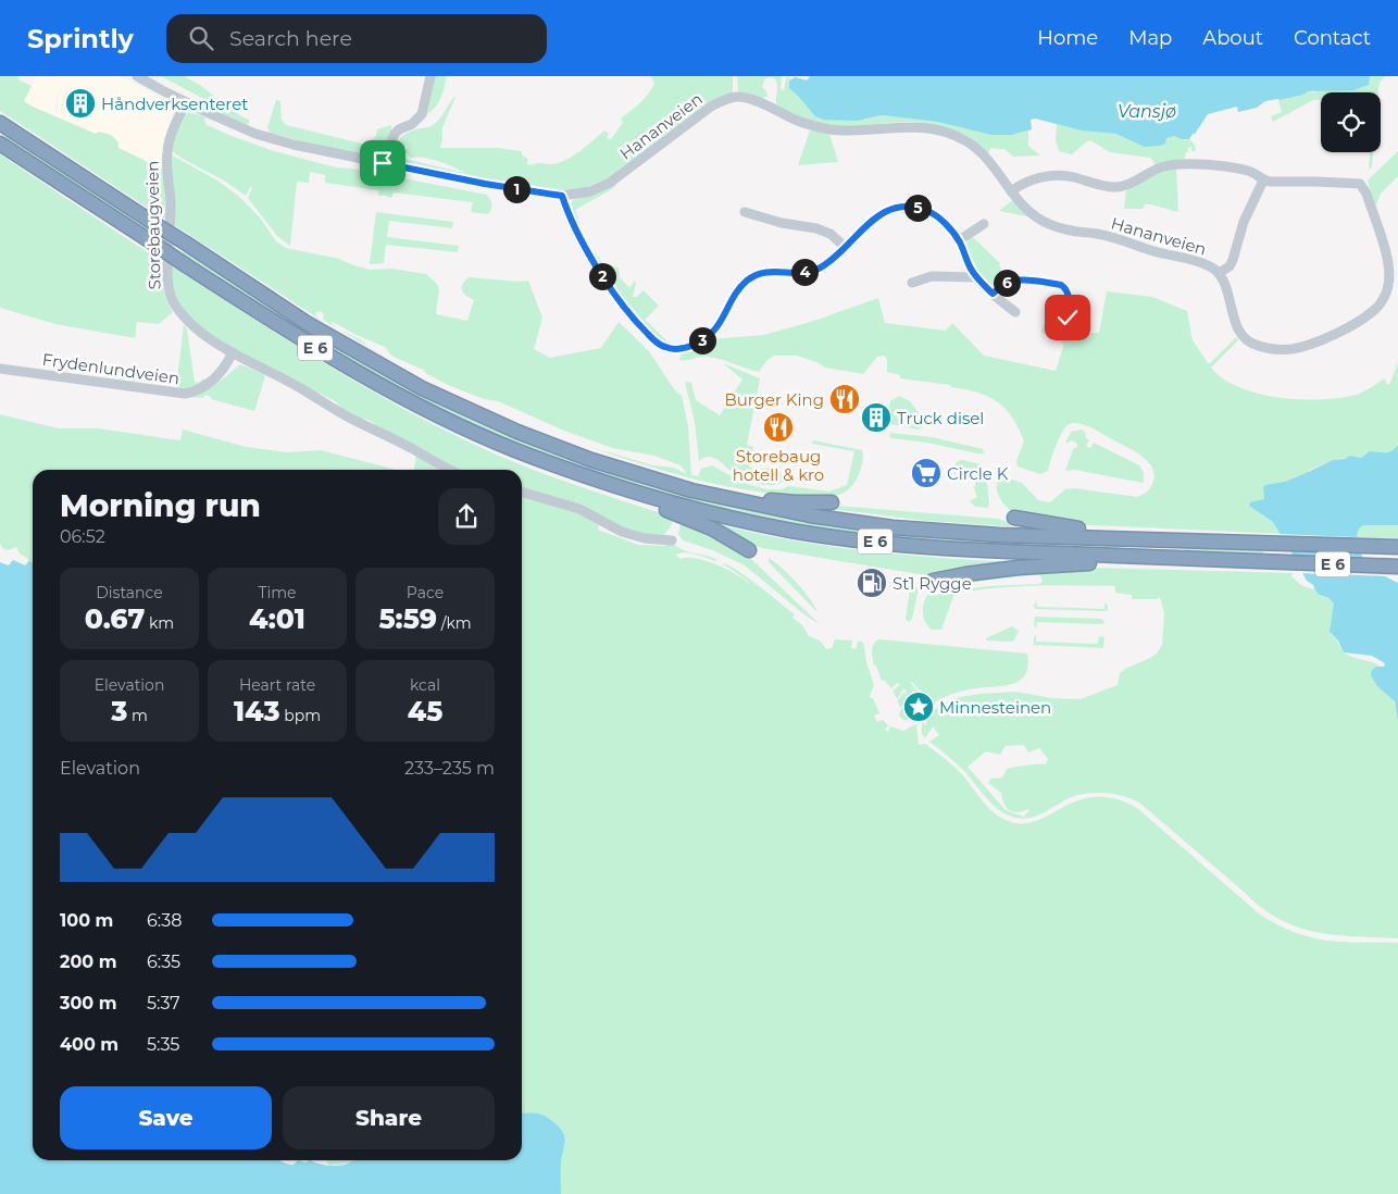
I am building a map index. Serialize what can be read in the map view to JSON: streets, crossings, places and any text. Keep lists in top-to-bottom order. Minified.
{"streets":{"highway":["E 6"],"street":["Hananveien","Storebaugveien","Frydenlundveien"]},"crossings":[["Hananveien","Storebaugveien"],["Storebaugveien","Frydenlundveien"]],"water":["Vansjø"],"places":{"building":["Håndverksenteret","Truck disel"],"restaurant":["Burger King","Storebaug hotell & kro"],"supermarket":["Circle K"],"fuel station":["St1 Rygge"],"place":["Minnesteinen"]},"page":{"header":"Sprintly","search":"Search here","nav":["Home","Map","About","Contact"],"pins":["1","5","4","2","6","3"],"heading":["Morning run","06:52"],"stats":[["Distance","0.67 km"],["Time","4:01"],["Pace","5:59 /km"],["Elevation","3 m"],["Heart rate","143 bpm"],["kcal","45"]],"chart":["Elevation","233–235 m"],"list":[{"name":"100 m","note":"6:38"},{"name":"200 m","note":"6:35"},{"name":"300 m","note":"5:37"},{"name":"400 m","note":"5:35"}],"buttons":["Save","Share"]}}
